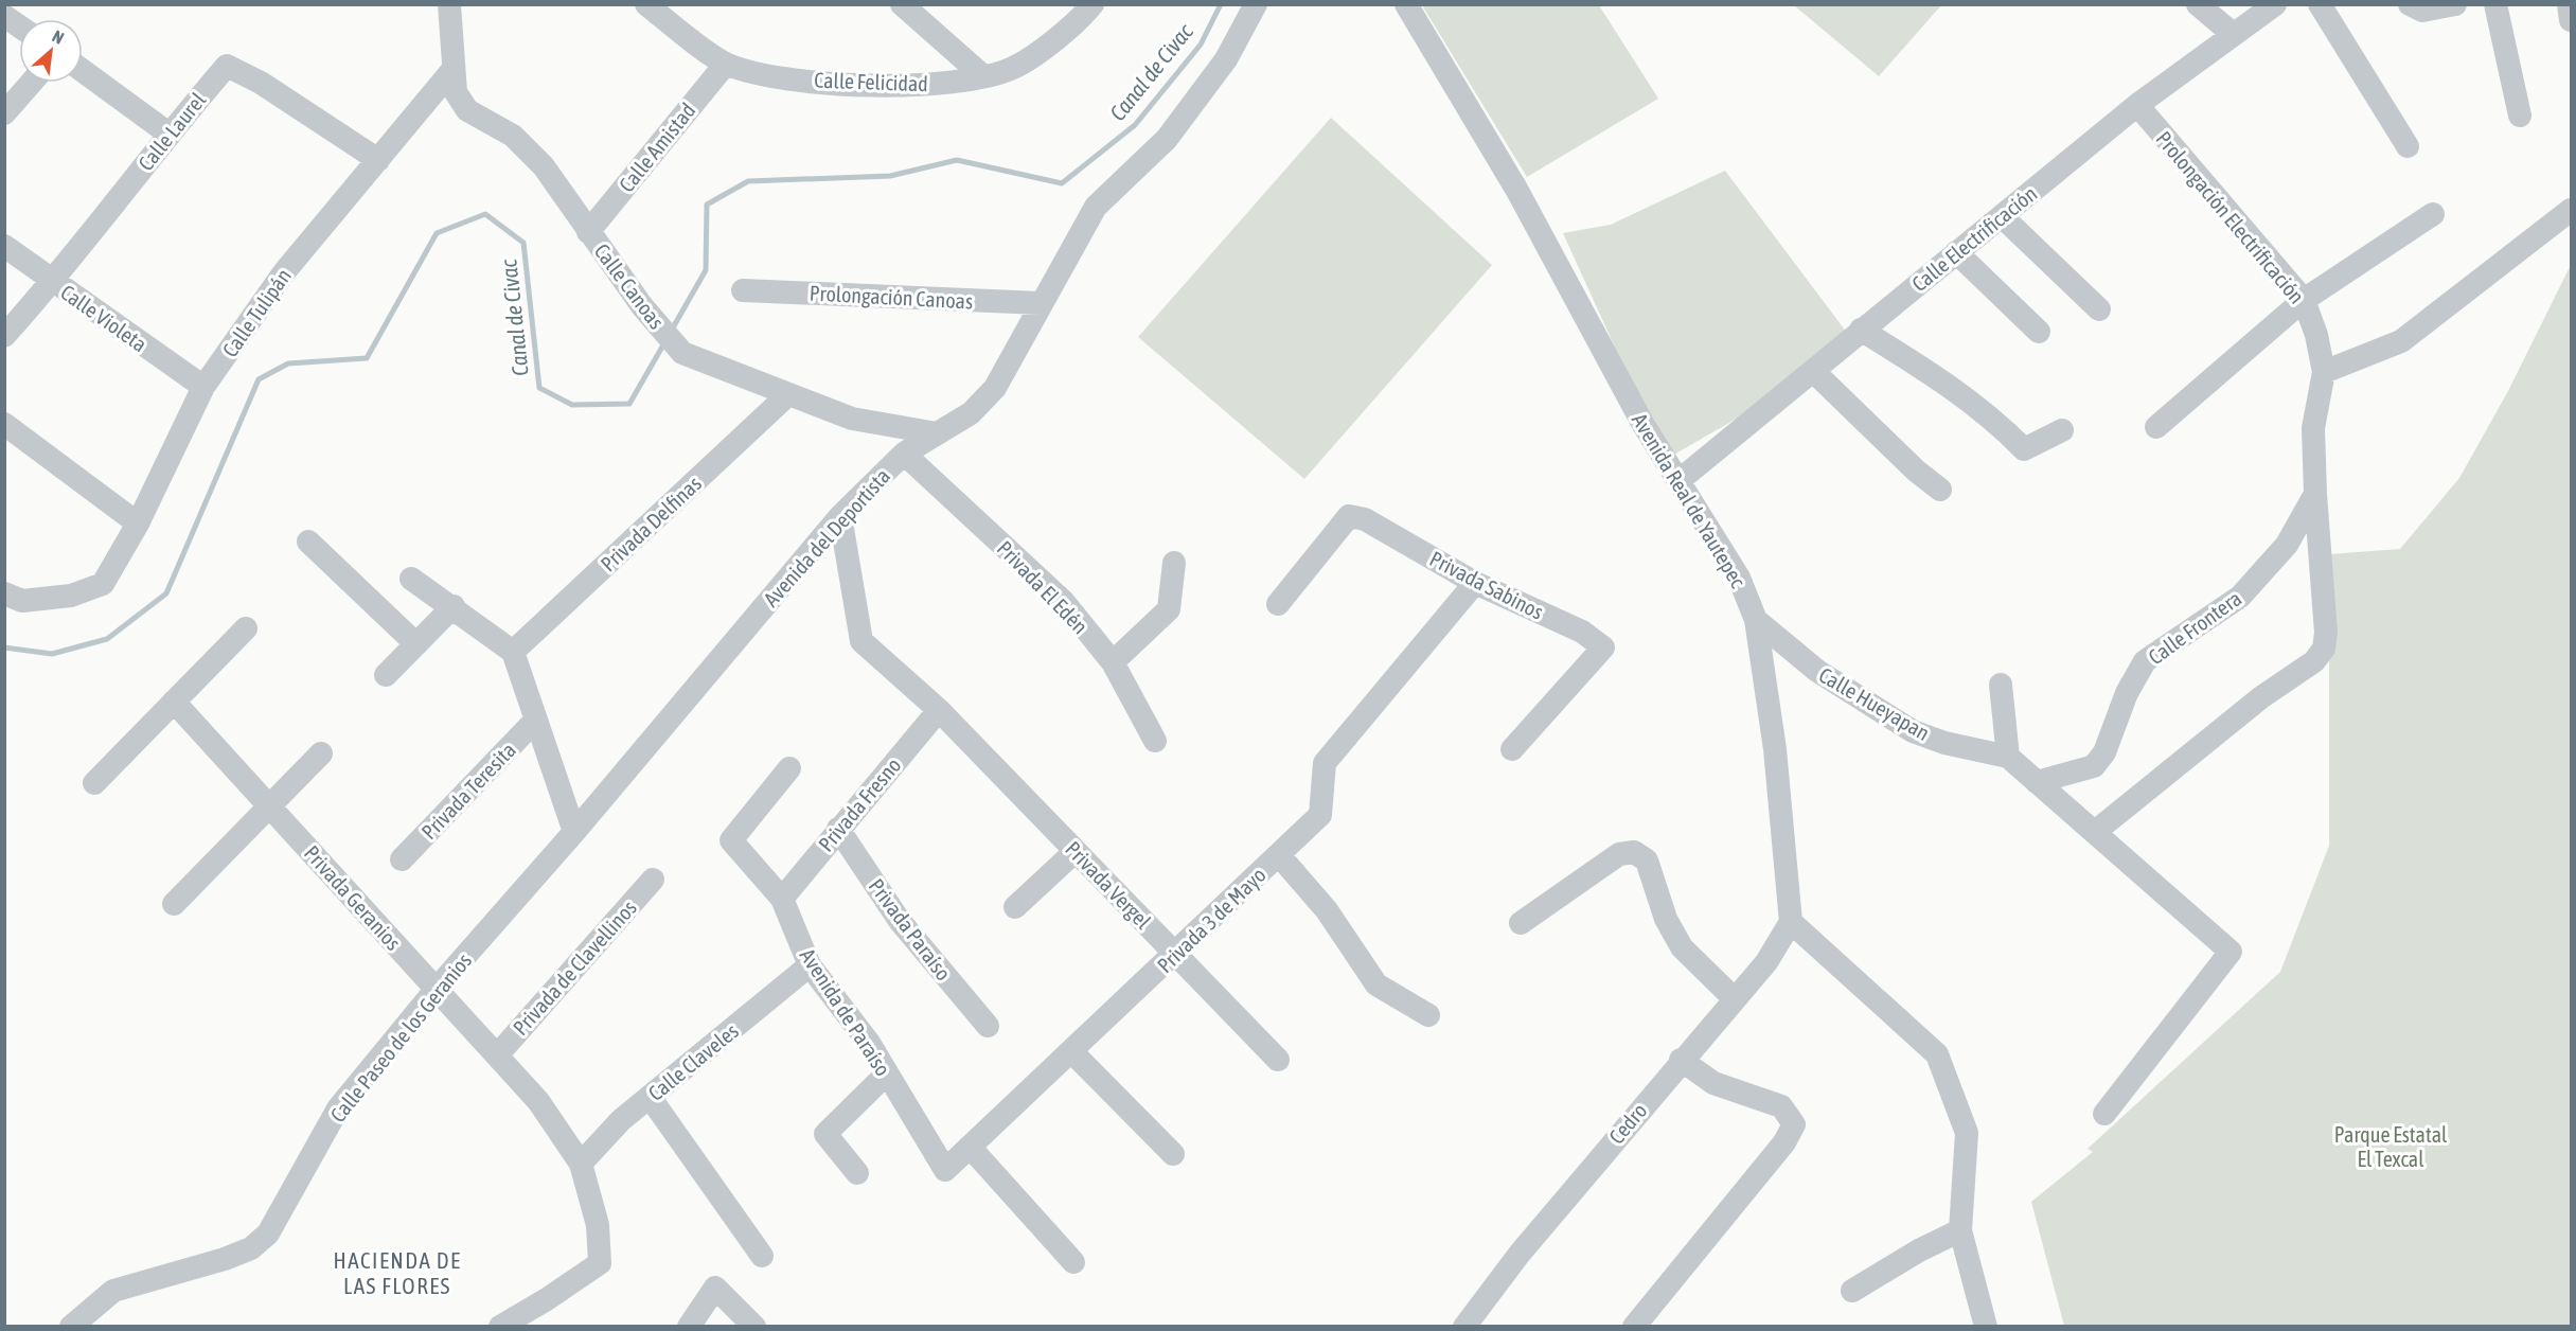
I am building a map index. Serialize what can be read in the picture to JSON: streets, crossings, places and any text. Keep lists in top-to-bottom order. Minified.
{"streets":{"street":["Calle Felicidad","Calle Laurel","Calle Amistad","Prolongación Electrificación","Calle Electrificación","Calle Canoas","Prolongación Canoas","Calle Tulipán","Calle Violeta","Avenida Real de Yautepec","Privada Delfinas","Avenida del Deportista","Privada Sabinos","Privada El Edén","Calle Frontera","Calle Hueyapan","Privada Teresita","Privada Fresno","Privada Vergel","Privada Geranios","Privada 3 de Mayo","Privada Paraíso","Privada de Clavellinos","Avenida de Paraíso","Calle Paseo de los Geranios","Calle Claveles","Cedro"]},"crossings":[["Calle Felicidad","Calle Amistad"],["Calle Laurel","Calle Tulipán"],["Calle Laurel","Calle Violeta"],["Calle Amistad","Calle Canoas"],["Prolongación Electrificación","Calle Electrificación"],["Calle Electrificación","Avenida Real de Yautepec"],["Calle Canoas","Calle Tulipán"],["Calle Canoas","Privada Delfinas"],["Calle Canoas","Avenida del Deportista"],["Prolongación Canoas","Avenida del Deportista"],["Calle Tulipán","Calle Violeta"],["Avenida Real de Yautepec","Calle Hueyapan"],["Avenida Real de Yautepec","Cedro"],["Avenida del Deportista","Privada El Edén"],["Avenida del Deportista","Privada Vergel"],["Avenida del Deportista","Calle Paseo de los Geranios"],["Privada Sabinos","Privada 3 de Mayo"],["Calle Frontera","Calle Hueyapan"],["Privada Fresno","Privada Vergel"],["Privada Fresno","Privada Paraíso"],["Privada Fresno","Avenida de Paraíso"],["Privada Vergel","Privada 3 de Mayo"],["Privada Geranios","Privada de Clavellinos"],["Privada Geranios","Calle Paseo de los Geranios"],["Privada Geranios","Calle Claveles"],["Privada 3 de Mayo","Avenida de Paraíso"],["Avenida de Paraíso","Calle Claveles"]],"districts":["HACIENDA DE LAS FLORES"],"water":["Canal de Civac"],"parks":["Parque Estatal El Texcal"],"north":"top right"}
